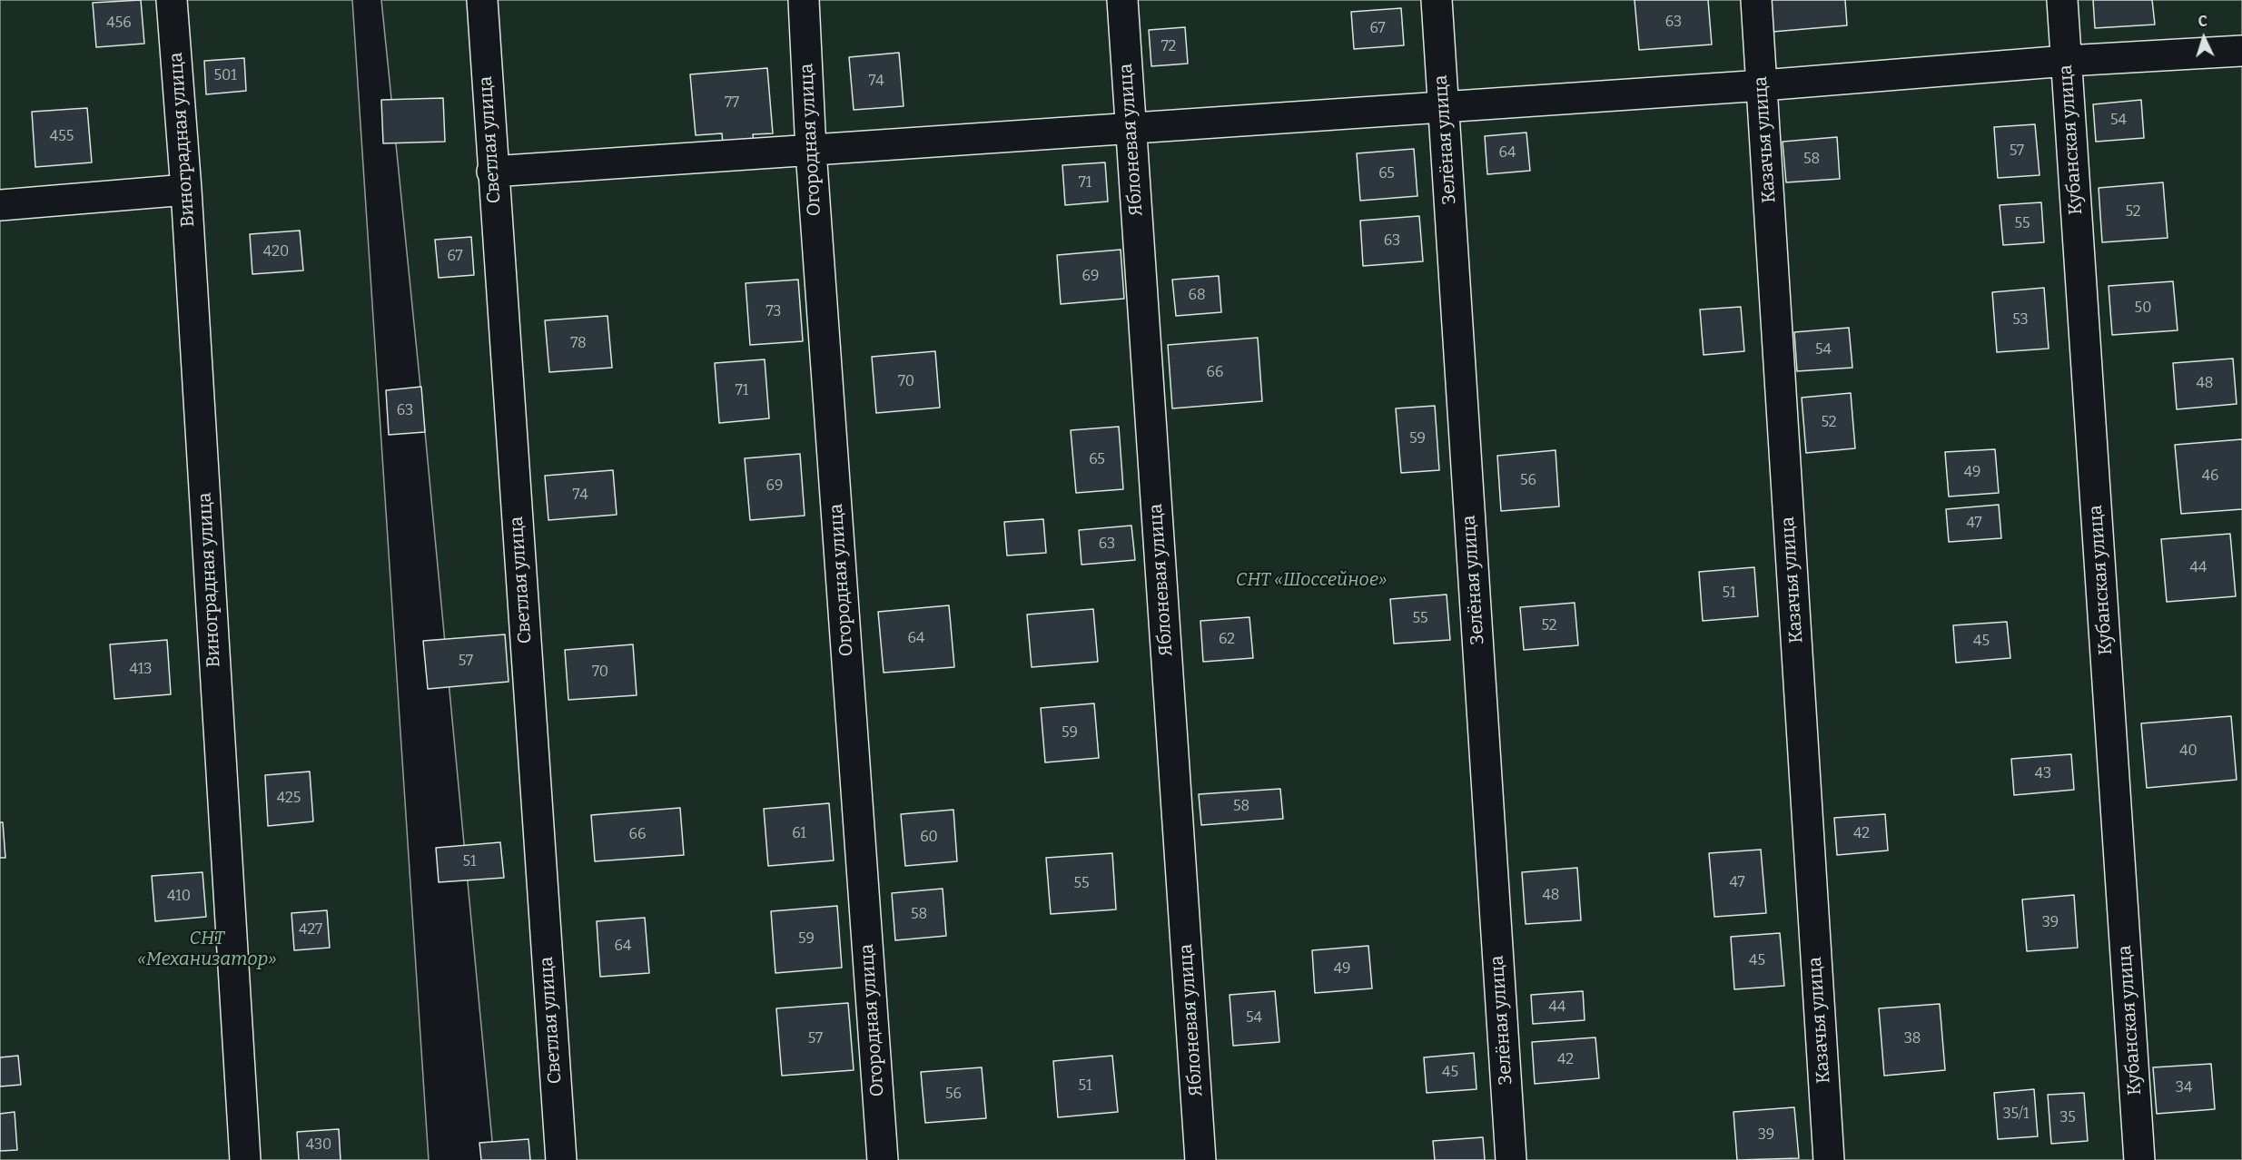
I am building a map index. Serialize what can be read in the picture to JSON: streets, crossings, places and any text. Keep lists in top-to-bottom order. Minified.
{"streets":{"street":["Виноградная улица","Светлая улица","Огородная улица","Яблоневая улица","Зелёная улица","Казачья улица","Кубанская улица"]},"parks":["СНТ «Шоссейное»","СНТ «Механизатор»"],"house_numbers":["63","456","67","72","501","74","77","54","455","57","64","58","65","71","52","55","63","420","67","69","68","50","73","53","78","54","66","70","48","71","63","52","59","65","49","46","56","69","74","47","63","44","51","55","52","64","62","45","57","413","70","59","40","43","425","58","61","42","66","60","51","47","55","48","410","58","39","427","59","64","45","49","44","54","57","38","42","45","51","34","56","35/1","35","39","430"],"north":"top"}
